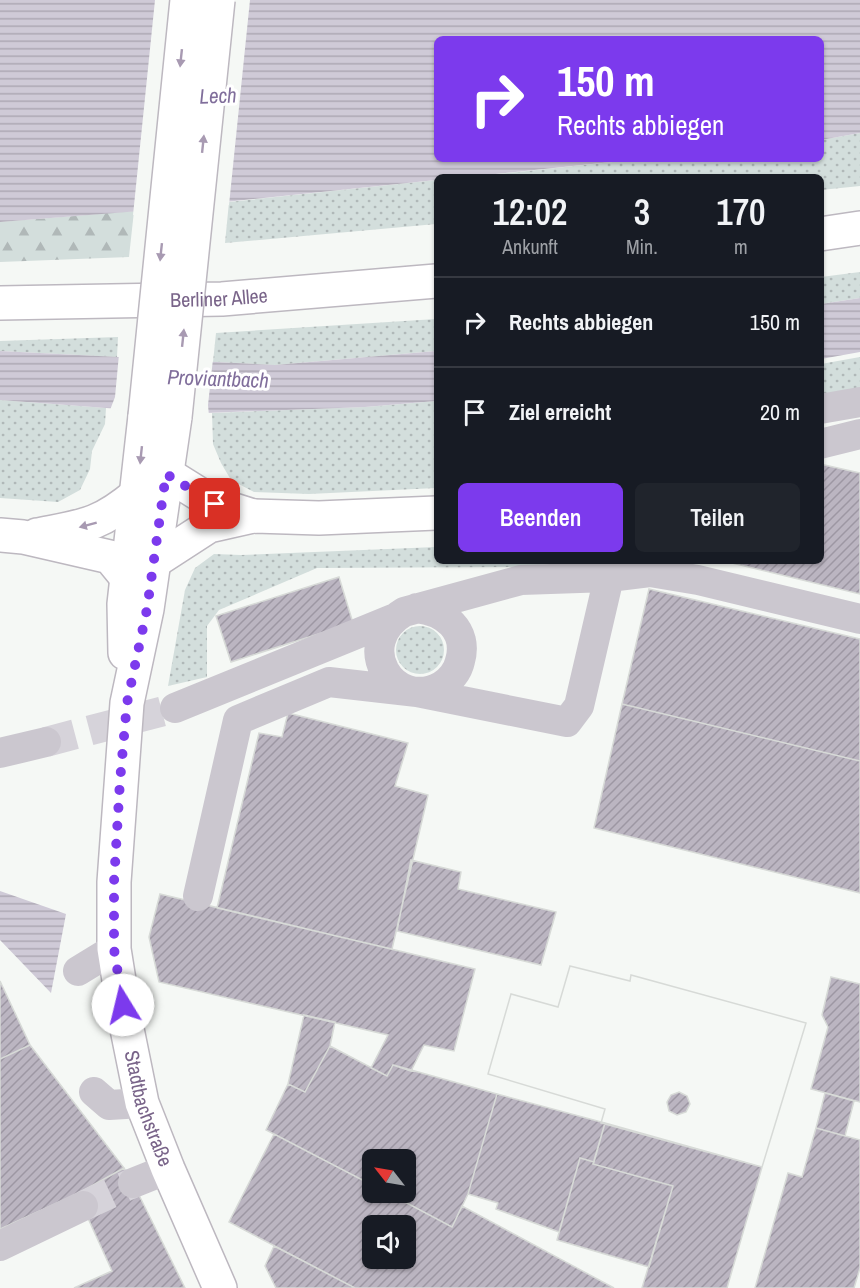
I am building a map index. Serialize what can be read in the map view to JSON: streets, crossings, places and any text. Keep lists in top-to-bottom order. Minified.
{"streets":{"main road":["Berliner Allee","Stadtbachstraße"]},"water":["Lech","Proviantbach"],"north":"top left","page":{"turn":["150 m","Rechts abbiegen"],"eta":["12:02","Ankunft","3","Min.","170","m"],"list":[{"name":"Rechts abbiegen","value":"150 m"},{"name":"Ziel erreicht","value":"20 m"}],"buttons":["Beenden","Teilen"]}}
